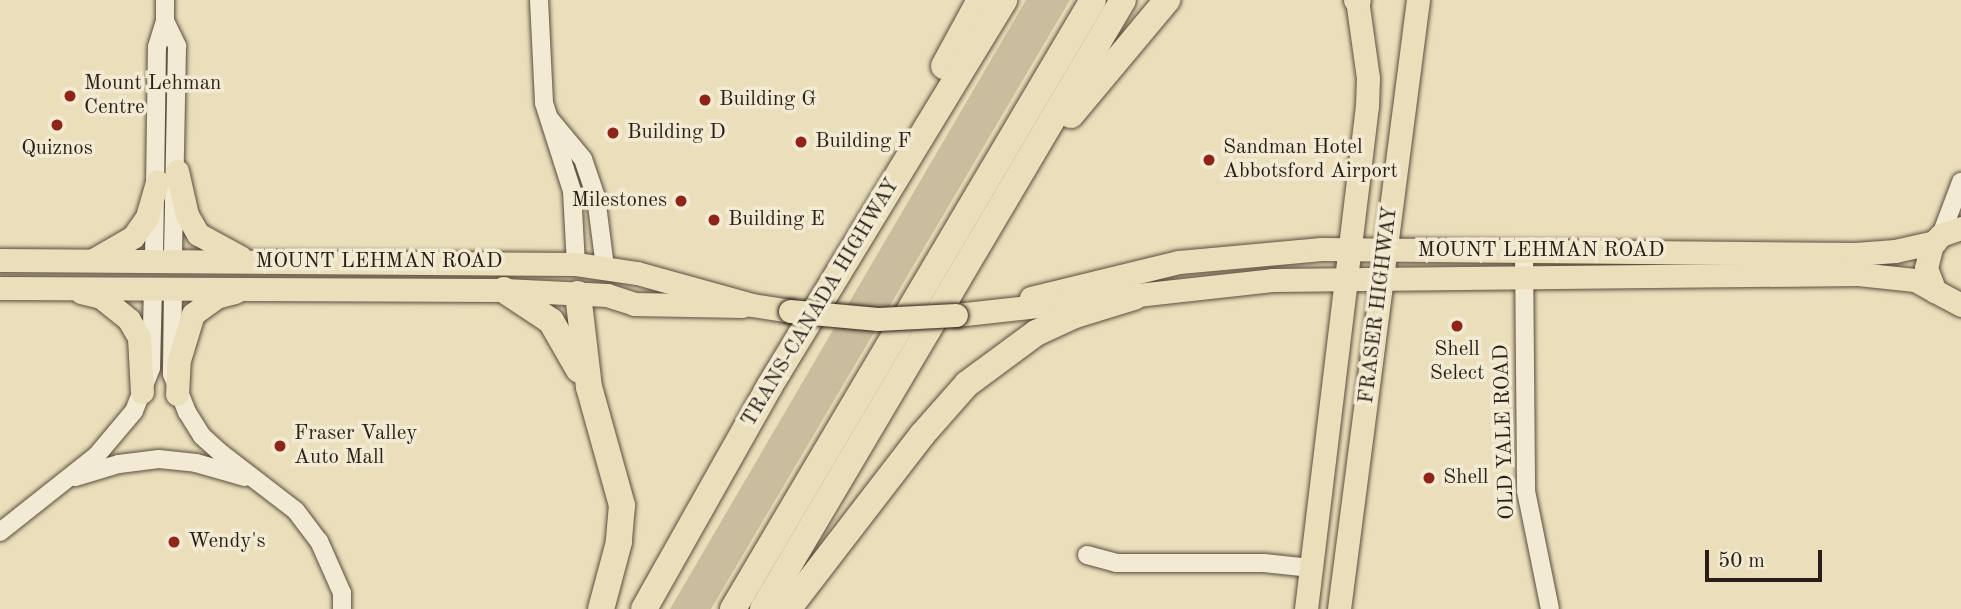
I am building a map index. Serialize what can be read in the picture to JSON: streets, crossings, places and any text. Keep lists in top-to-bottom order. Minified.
{"streets":{"highway":["TRANS-CANADA HIGHWAY"],"main road":["MOUNT LEHMAN ROAD","FRASER HIGHWAY"],"street":["OLD YALE ROAD"]},"crossings":[["MOUNT LEHMAN ROAD","FRASER HIGHWAY"],["MOUNT LEHMAN ROAD","OLD YALE ROAD"]],"places":["Mount Lehman Centre","Building G","Quiznos","Building D","Building F","Sandman Hotel Abbotsford Airport","Milestones","Building E","Shell Select","Fraser Valley Auto Mall","Shell","Wendy's"],"scale_bar":"50 m"}
